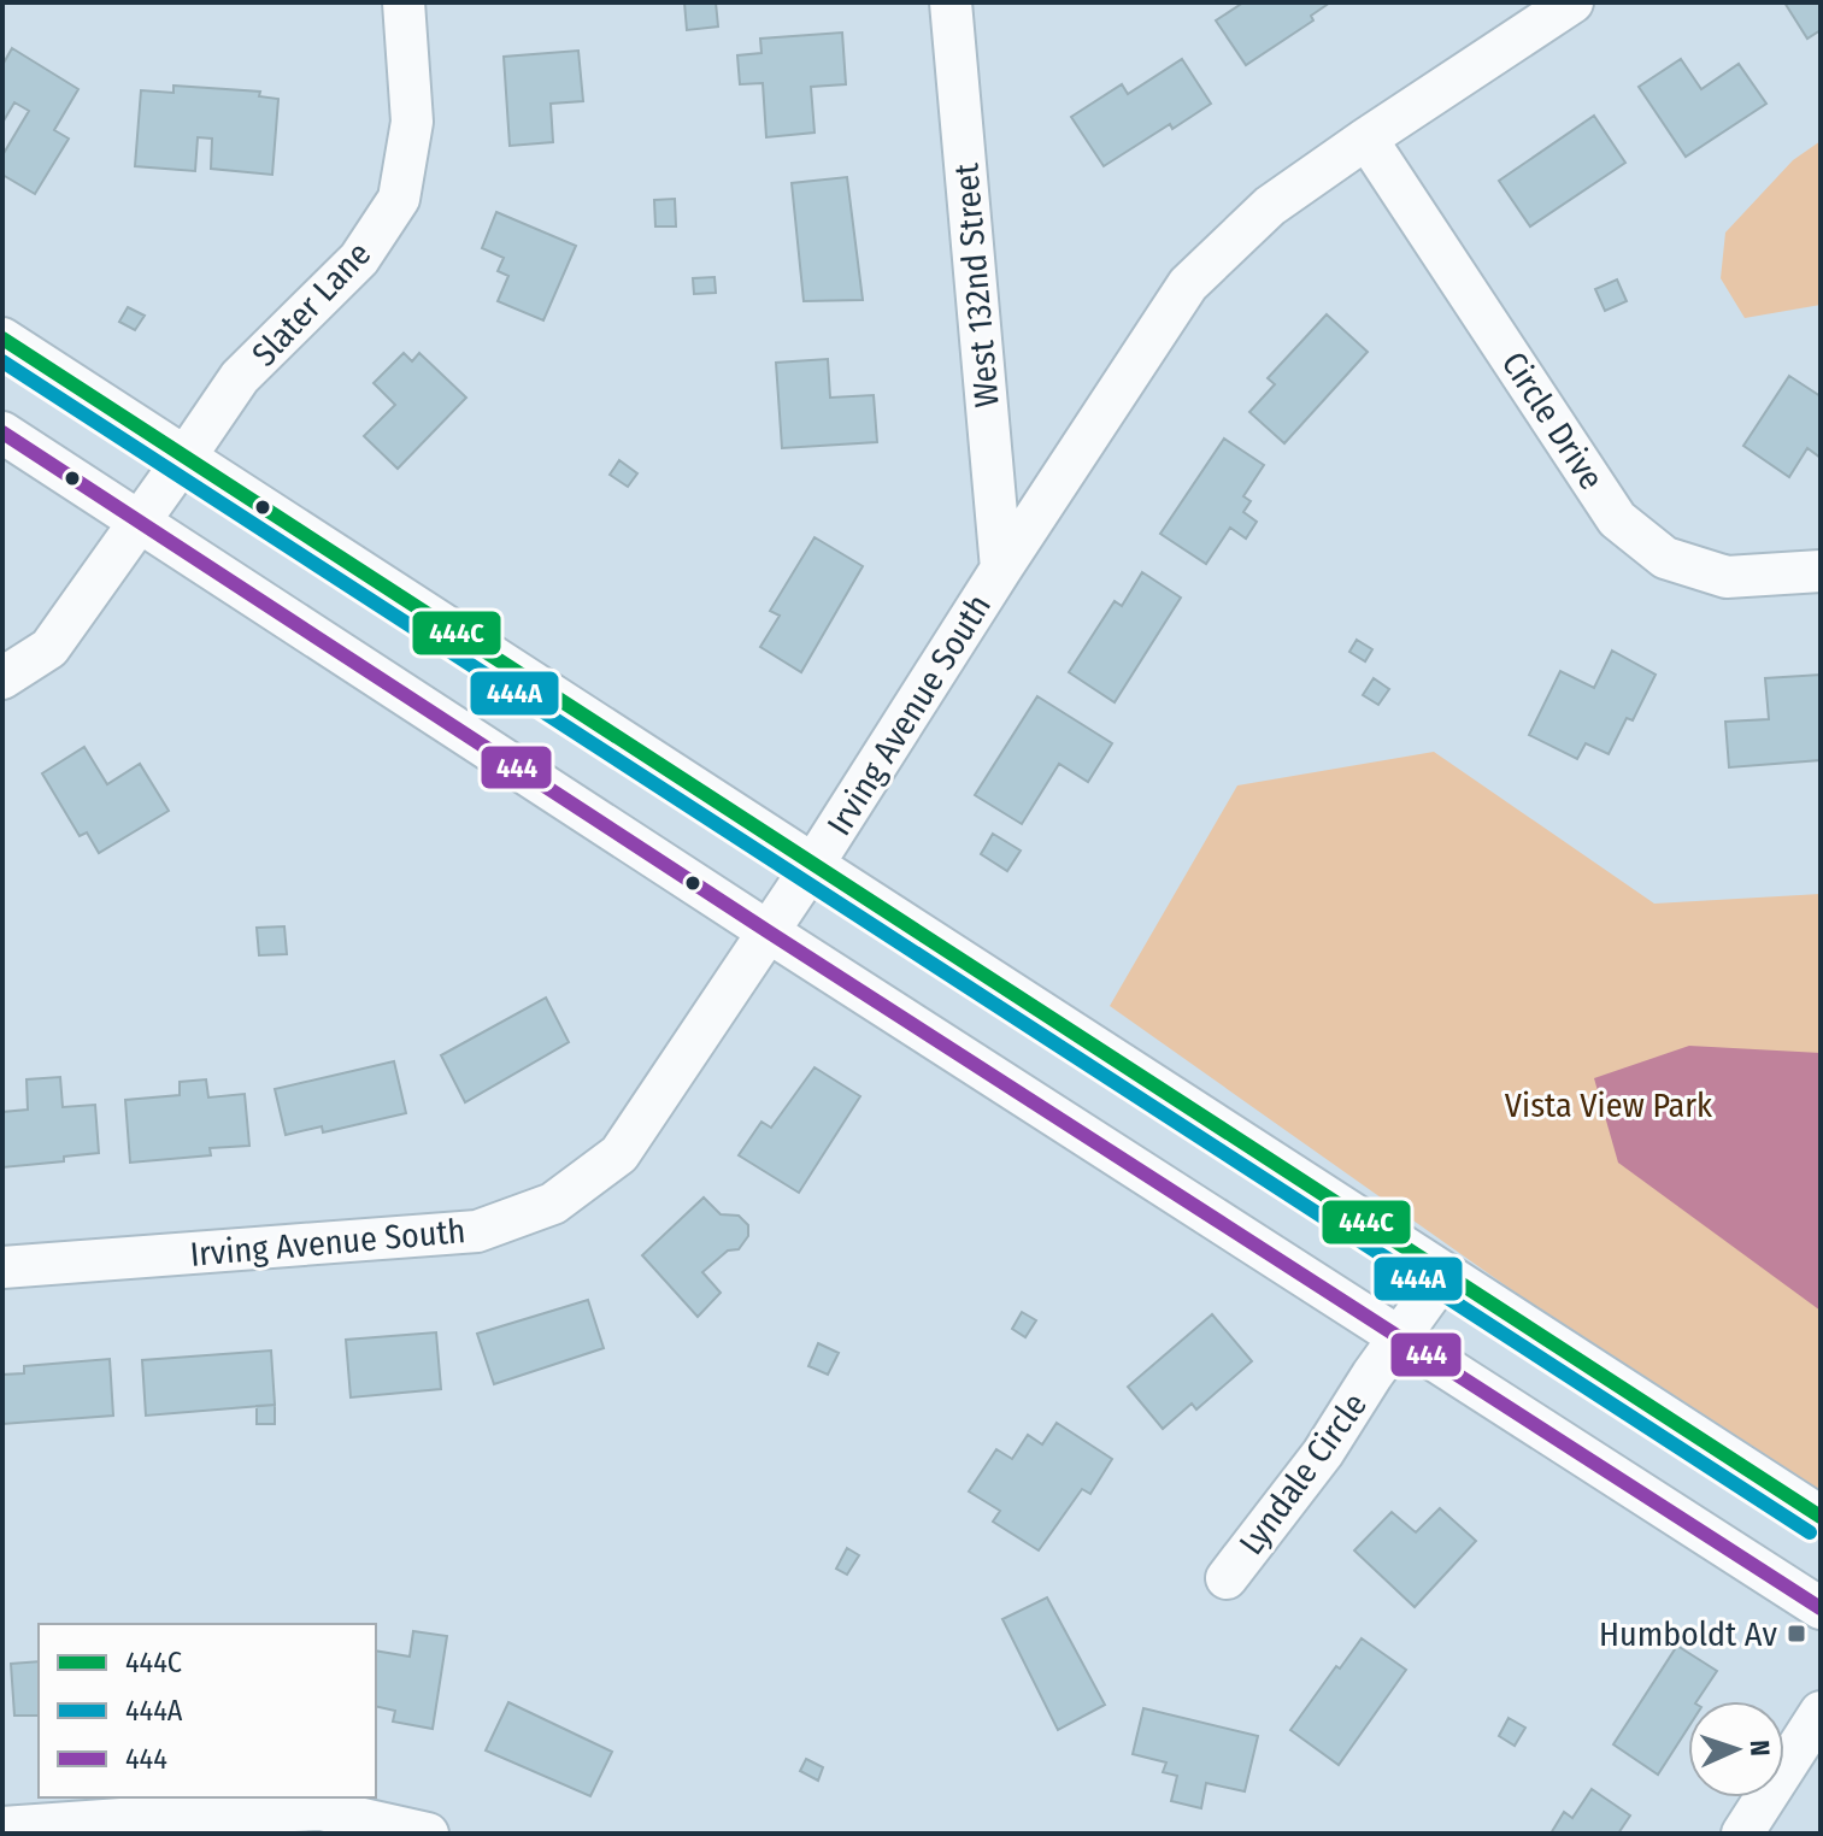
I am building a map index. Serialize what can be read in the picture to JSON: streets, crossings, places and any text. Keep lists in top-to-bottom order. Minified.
{"streets":{"street":["West 132nd Street","Slater Lane","Circle Drive","Irving Avenue South","Lyndale Circle"]},"crossings":[["West 132nd Street","Irving Avenue South"],["Circle Drive","Irving Avenue South"]],"parks":["Vista View Park"],"places":{"transit":["Humboldt Av"]},"lines":["transit line 444C","transit line 444A","transit line 444"],"legend":["444C","444A","444"],"north":"right"}
